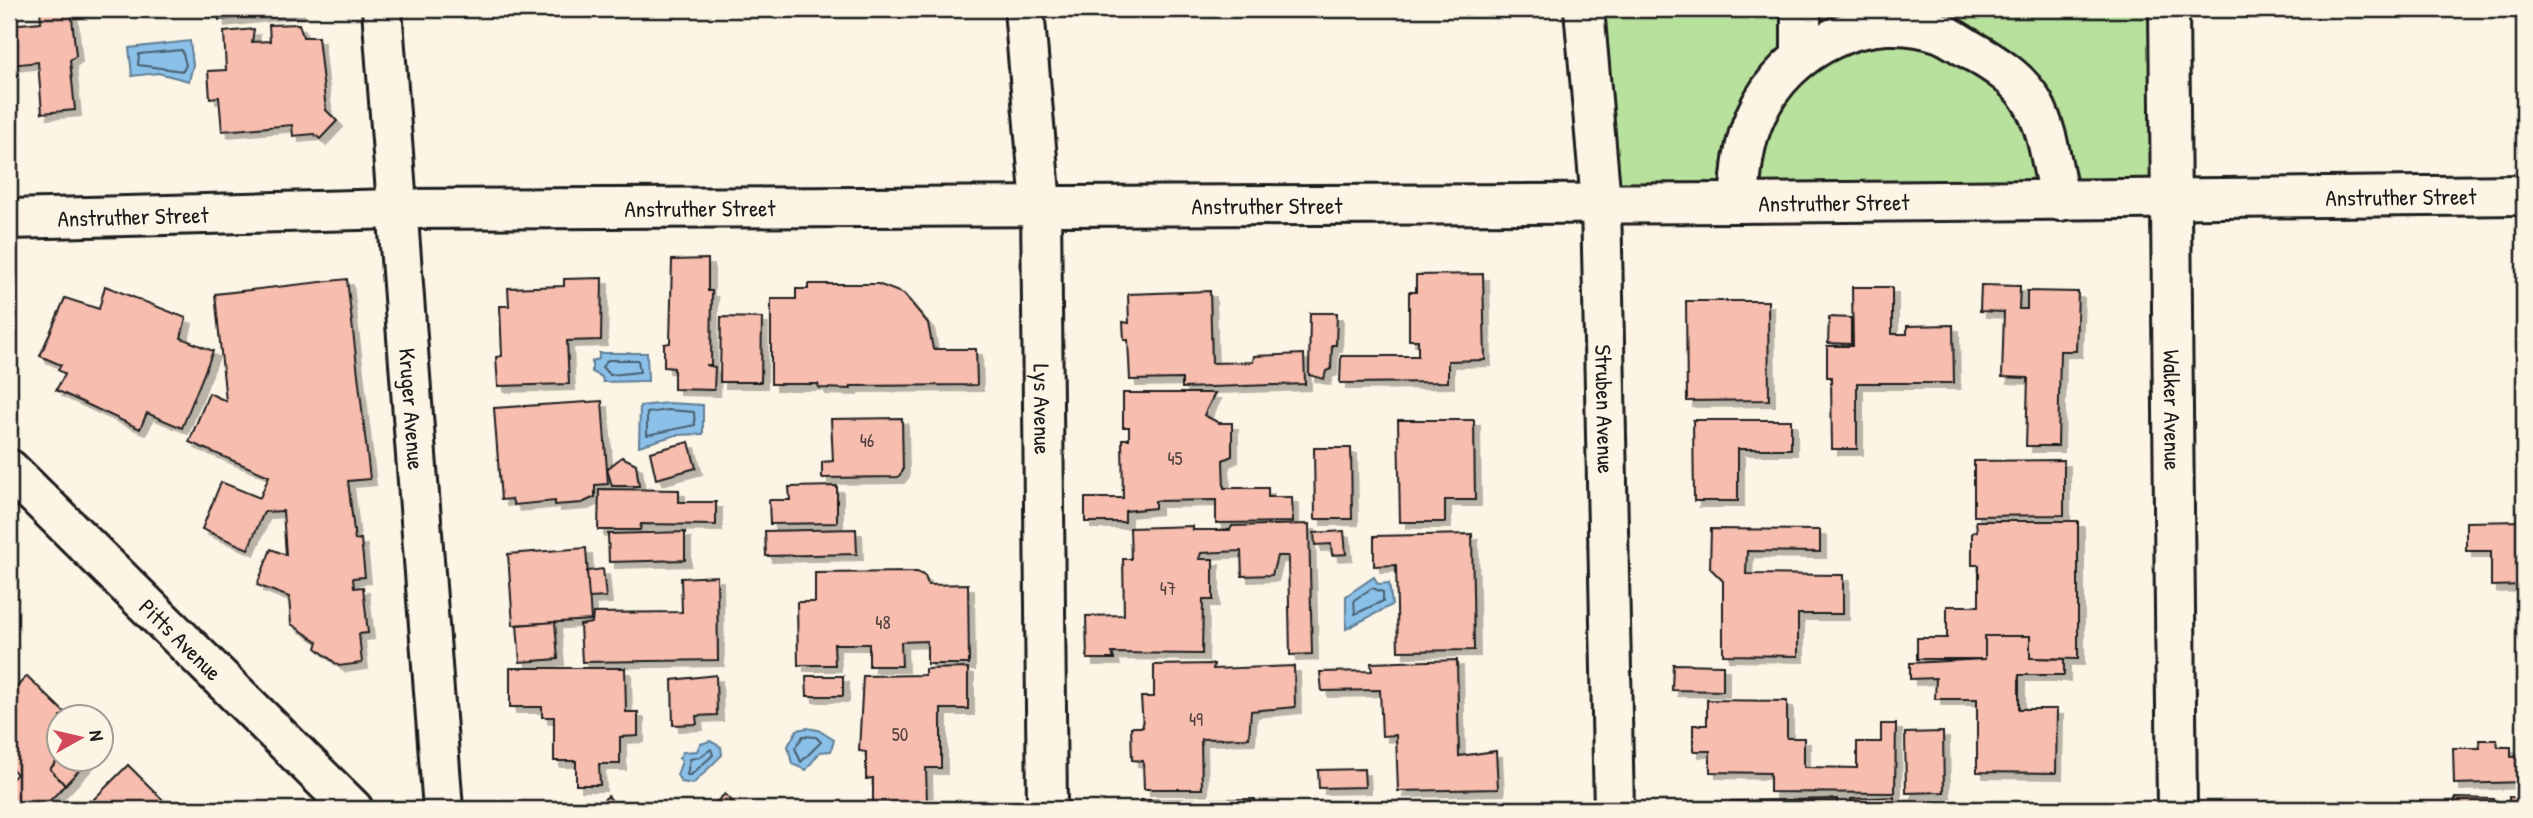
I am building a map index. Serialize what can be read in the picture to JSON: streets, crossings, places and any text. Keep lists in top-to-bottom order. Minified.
{"streets":{"street":["Anstruther Street","Kruger Avenue","Lys Avenue","Struben Avenue","Walker Avenue","Pitts Avenue"]},"crossings":[["Anstruther Street","Kruger Avenue"],["Anstruther Street","Lys Avenue"],["Anstruther Street","Struben Avenue"],["Anstruther Street","Walker Avenue"]],"house_numbers":["46","45","47","48","49","50"],"north":"right"}
